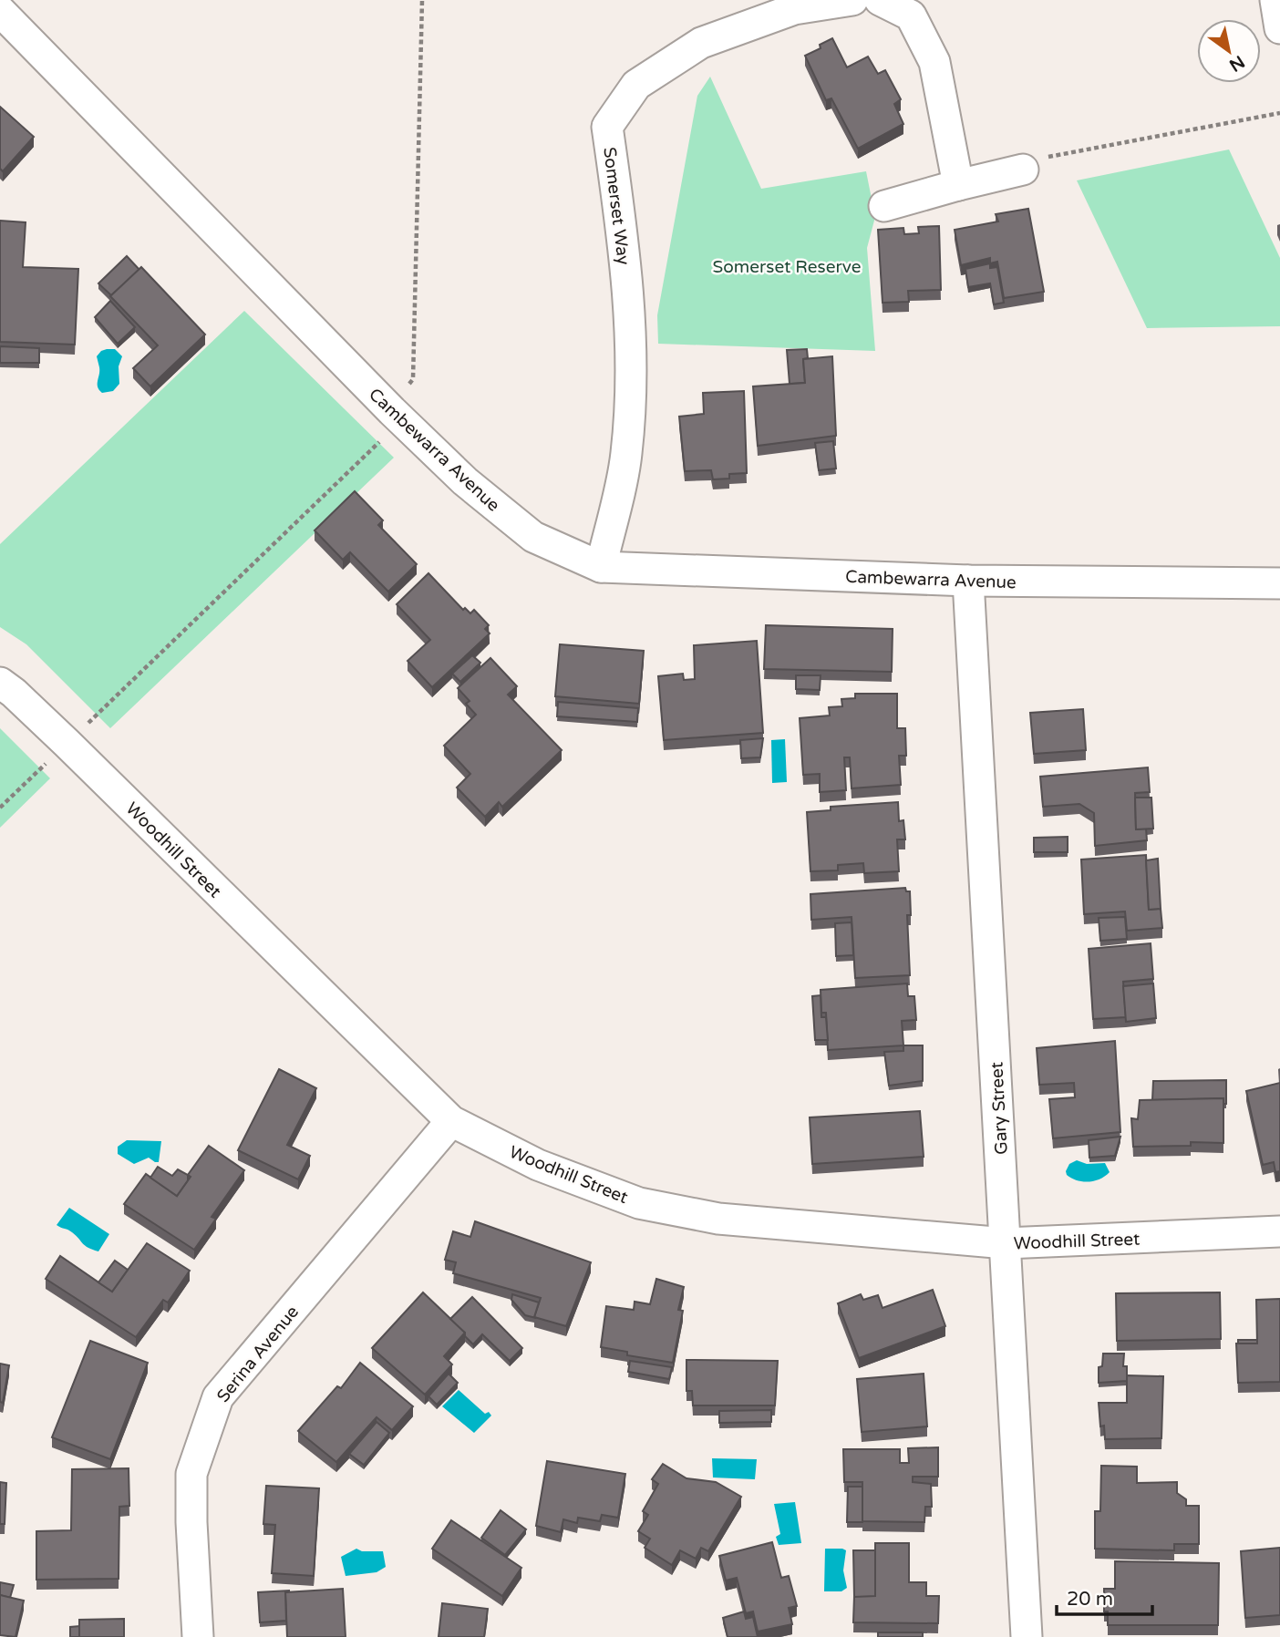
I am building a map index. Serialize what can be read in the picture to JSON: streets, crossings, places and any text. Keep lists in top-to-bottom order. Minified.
{"streets":{"street":["Somerset Way","Cambewarra Avenue","Woodhill Street","Gary Street","Serina Avenue"]},"crossings":[["Somerset Way","Cambewarra Avenue"],["Cambewarra Avenue","Gary Street"],["Woodhill Street","Gary Street"],["Woodhill Street","Serina Avenue"]],"parks":["Somerset Reserve"],"scale_bar":"20 m","north":"bottom right"}
